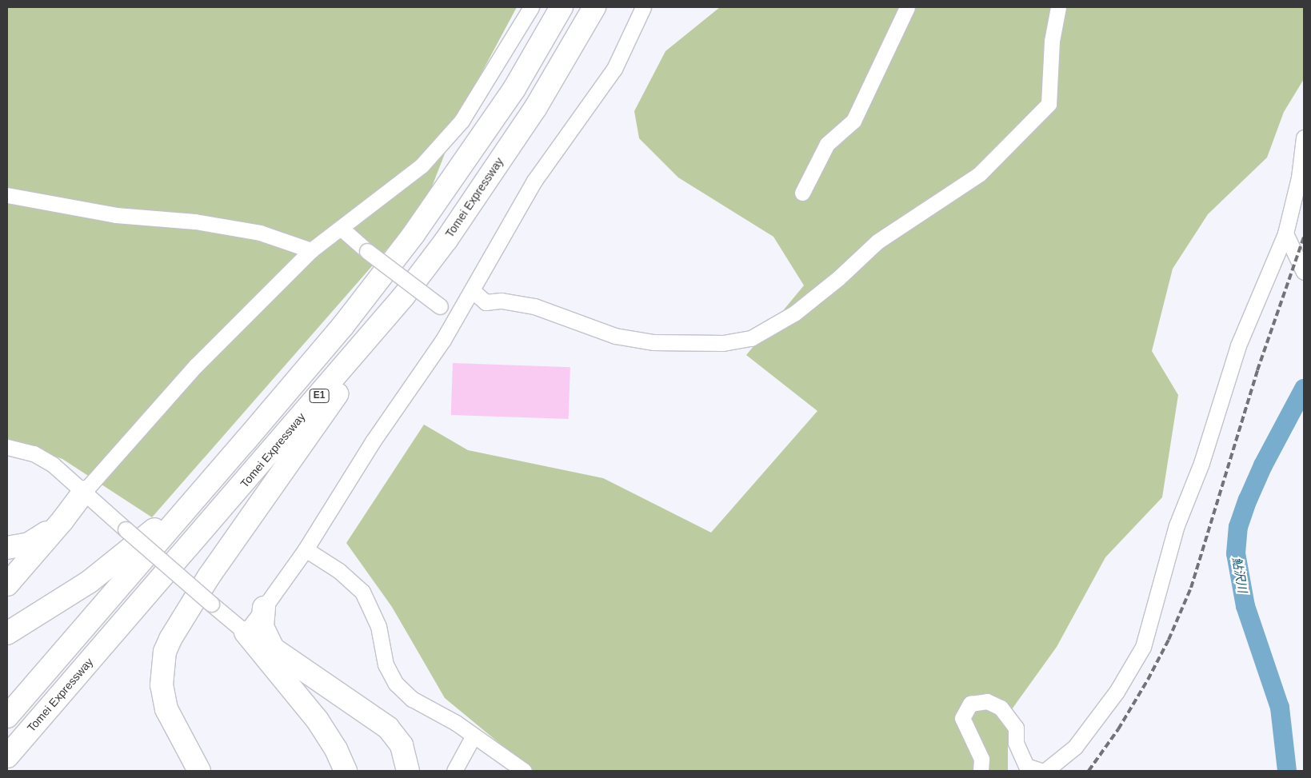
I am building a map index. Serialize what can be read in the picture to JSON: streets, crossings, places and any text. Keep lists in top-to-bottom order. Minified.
{"streets":{"highway":["Tomei Expressway","E1"]},"water":["鮎沢川"]}
